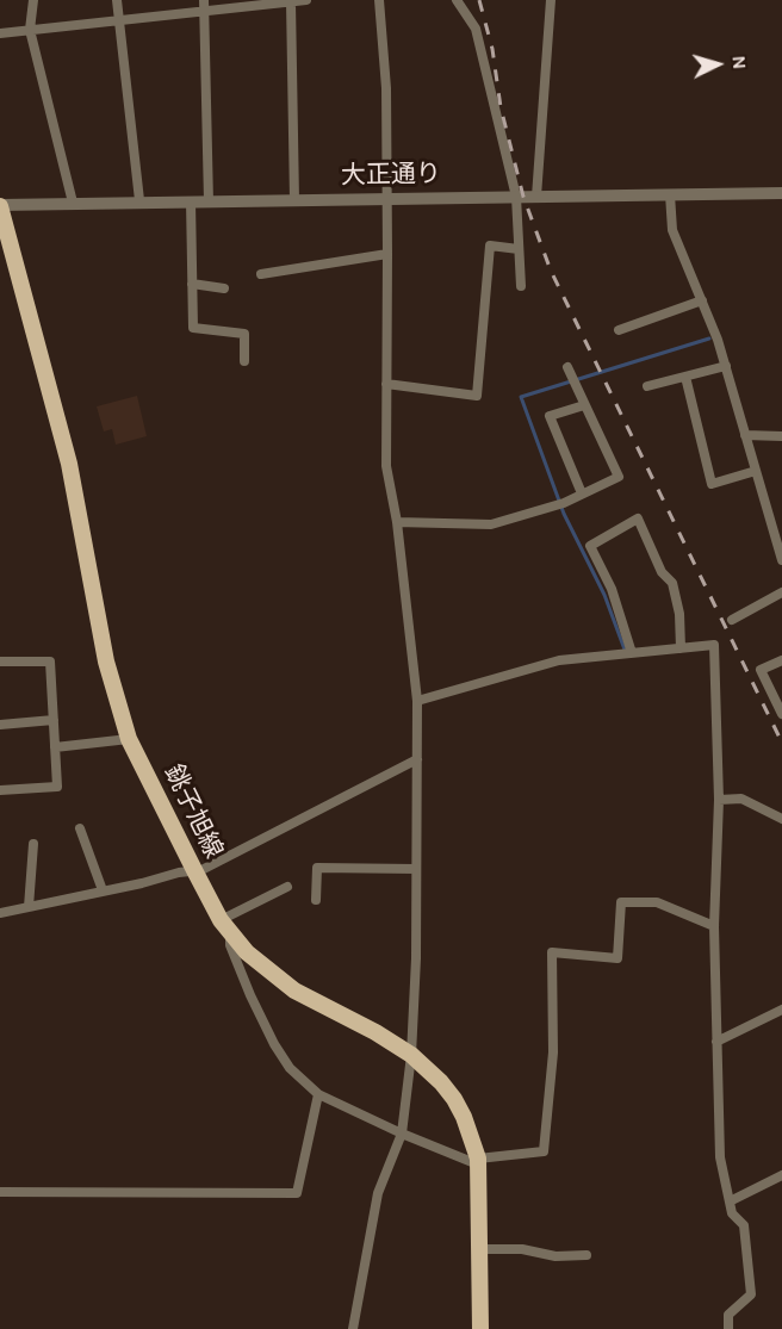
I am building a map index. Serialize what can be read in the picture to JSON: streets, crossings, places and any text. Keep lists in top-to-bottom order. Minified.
{"streets":{"main road":["銚子旭線"],"street":["大正通り"]},"crossings":[["大正通り","銚子旭線"]],"north":"right"}
